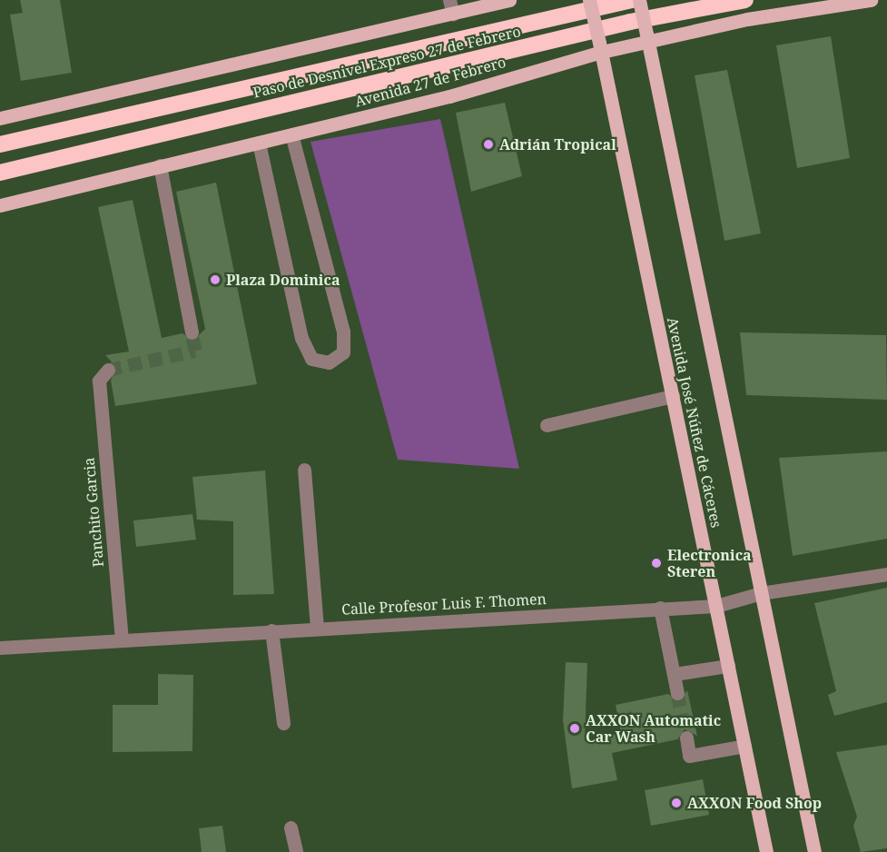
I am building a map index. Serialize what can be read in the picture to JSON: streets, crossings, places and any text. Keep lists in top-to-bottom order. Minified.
{"streets":{"highway":["Paso de Desnivel Expreso 27 de Febrero"],"main road":["Avenida 27 de Febrero","Avenida José Núñez de Cáceres"],"street":["Panchito Garcia","Calle Profesor Luis F. Thomen"]},"crossings":[["Avenida 27 de Febrero","Avenida José Núñez de Cáceres"],["Avenida José Núñez de Cáceres","Calle Profesor Luis F. Thomen"],["Panchito Garcia","Calle Profesor Luis F. Thomen"]],"places":["Adrián Tropical","Plaza Dominica","Electronica Steren","AXXON Automatic Car Wash","AXXON Food Shop"]}
